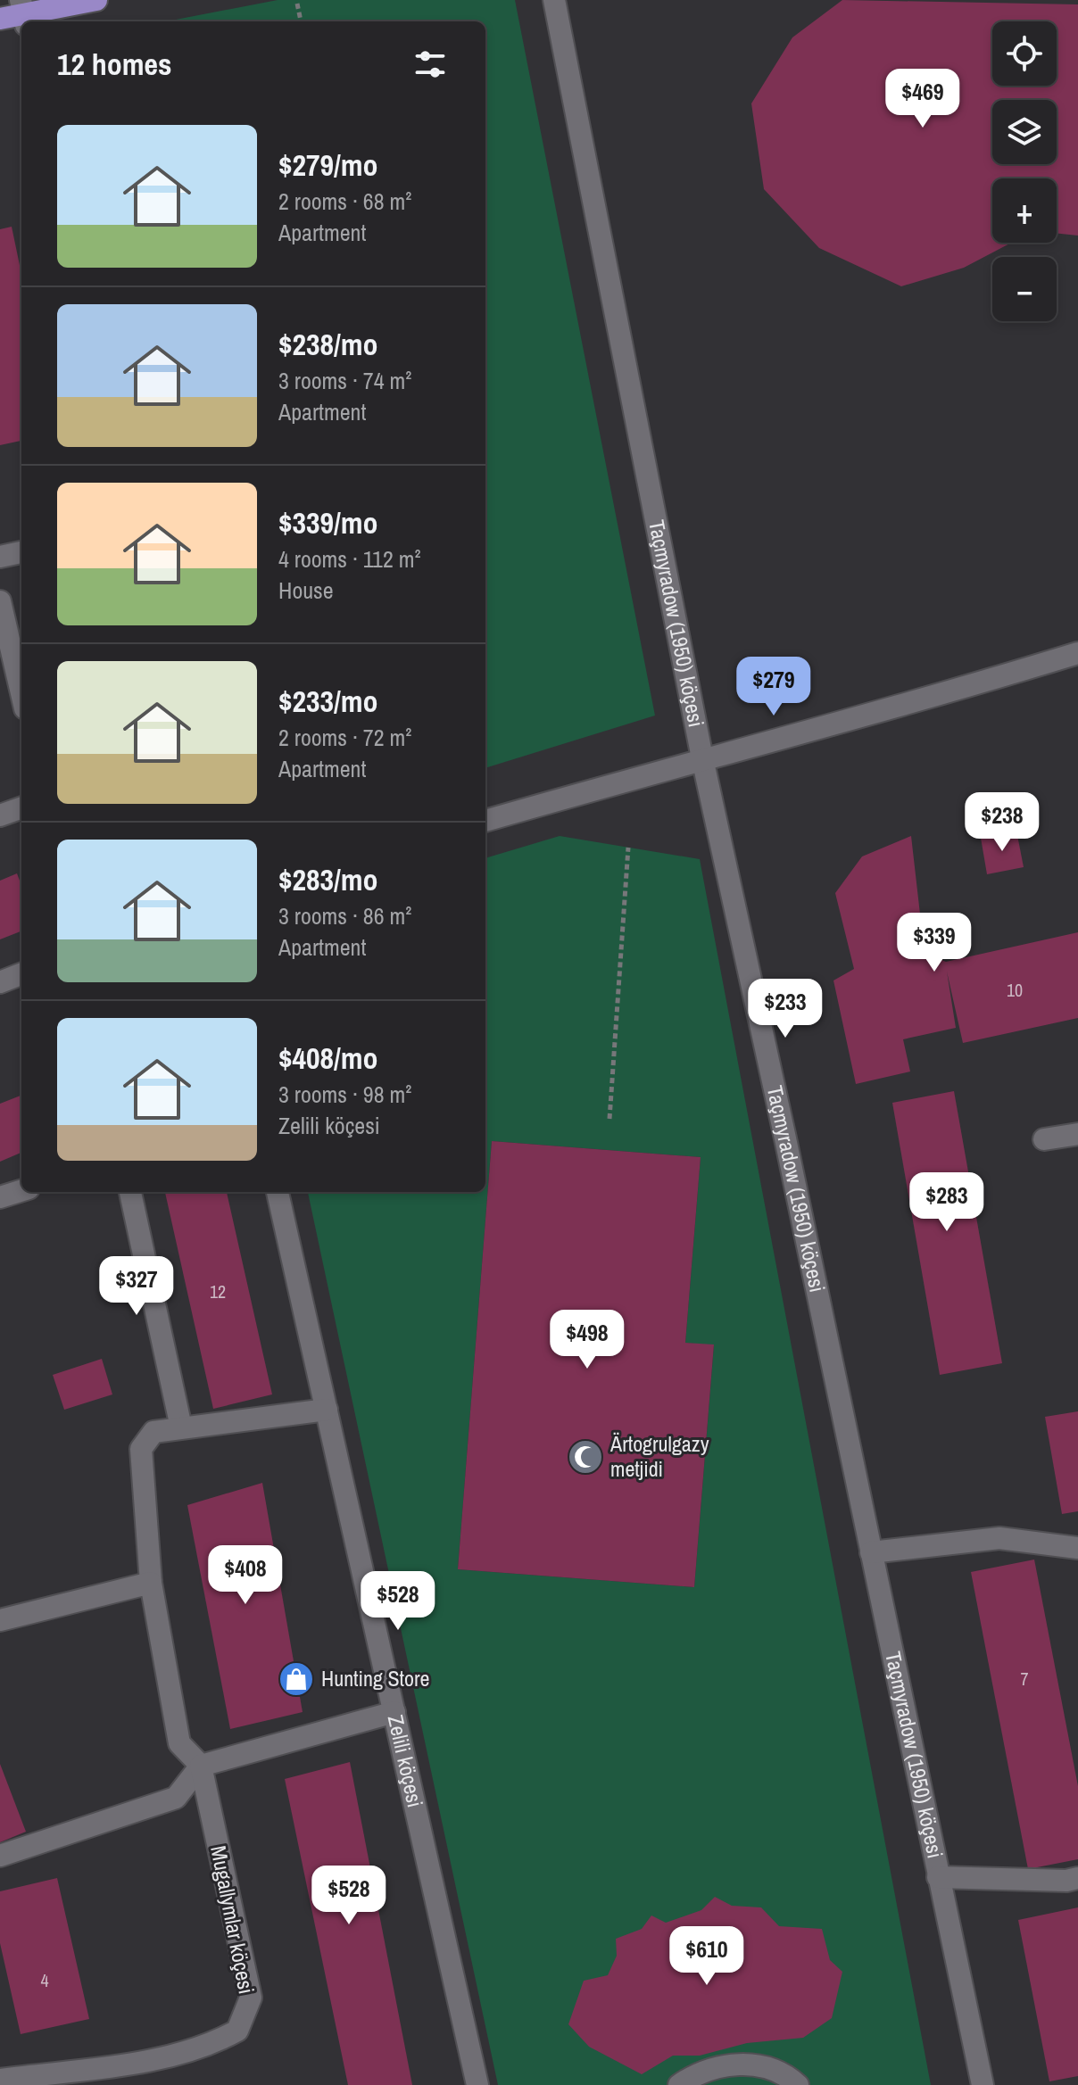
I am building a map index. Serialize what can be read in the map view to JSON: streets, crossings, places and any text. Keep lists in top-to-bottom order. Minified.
{"streets":{"street":["Taçmyradow (1950) köçesi","Zelili köçesi","Mugallymlar köçesi"]},"places":{"mosque":["Ärtogrulgazy metjidi"],"shop":["Hunting Store"]},"house_numbers":["10","12","7","4"],"page":{"map_buttons":["+","−"],"heading":"12 homes","price":["$469","$279","$238","$339","$233","$283","$327","$498","$408","$528","$528","$610"],"list":[{"name":"$279/mo","note":"2 rooms · 68 m² · Apartment"},{"name":"$238/mo","note":"3 rooms · 74 m² · Apartment"},{"name":"$339/mo","note":"4 rooms · 112 m² · House"},{"name":"$233/mo","note":"2 rooms · 72 m² · Apartment"},{"name":"$283/mo","note":"3 rooms · 86 m² · Apartment"},{"name":"$408/mo","note":"3 rooms · 98 m² · Zelili köçesi"}]}}
